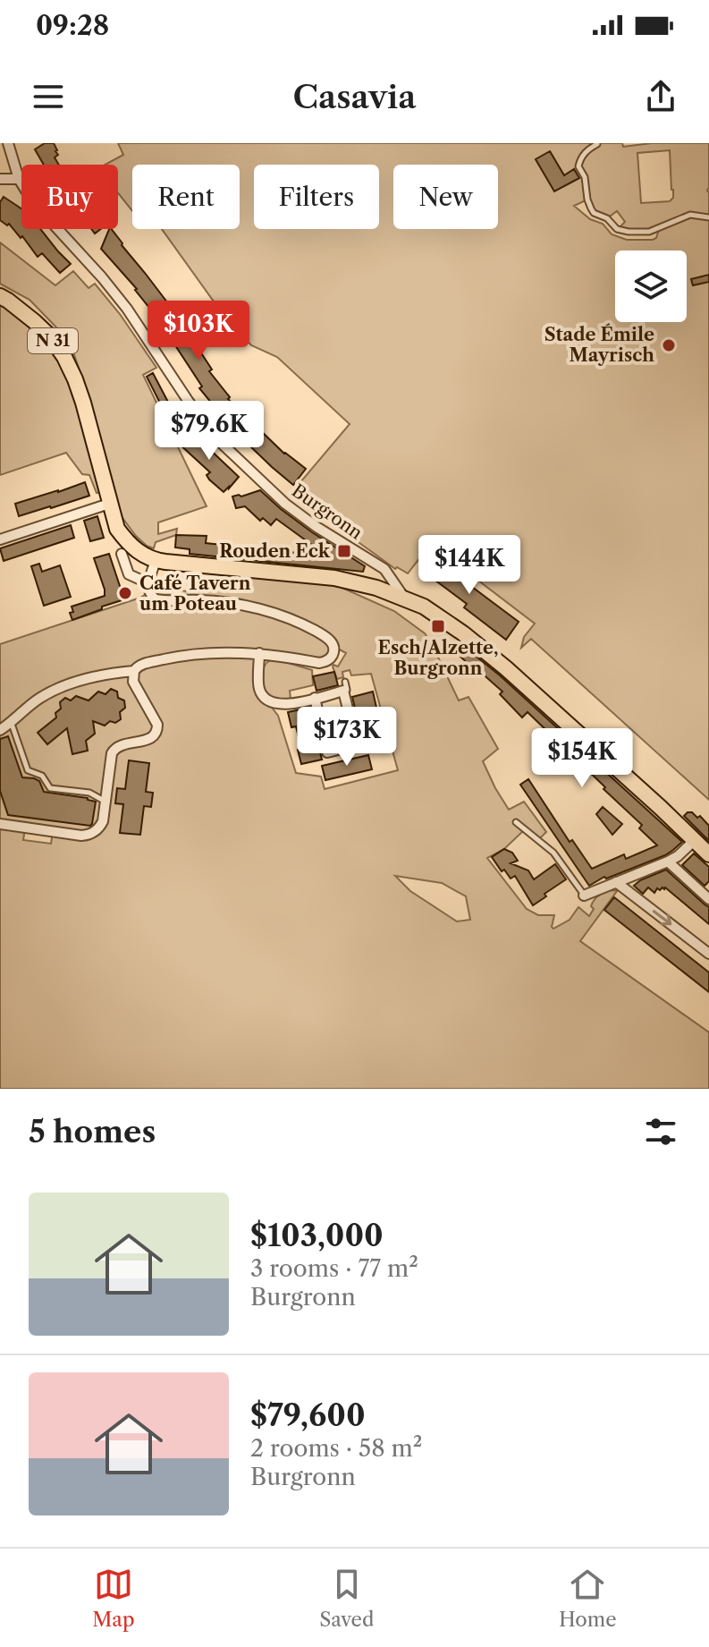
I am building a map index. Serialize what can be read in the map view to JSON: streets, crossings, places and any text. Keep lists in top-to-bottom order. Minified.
{"streets":{"main road":["N 31"],"street":["Burgronn"]},"crossings":[["N 31","Burgronn"]],"places":{"other":["Stade Émile Mayrisch","Café Tavern um Poteau"],"transit":["Rouden Eck","Esch/Alzette, Burgronn"]},"page":{"status":"09:28","header":"Casavia","chip":["Buy","Rent","Filters","New"],"price":["$103K","$79.6K","$144K","$173K","$154K"],"heading":"5 homes","list":[{"name":"$103,000","note":"3 rooms · 77 m² · Burgronn"},{"name":"$79,600","note":"2 rooms · 58 m² · Burgronn"}],"tabs":["Map","Saved","Home"]}}
